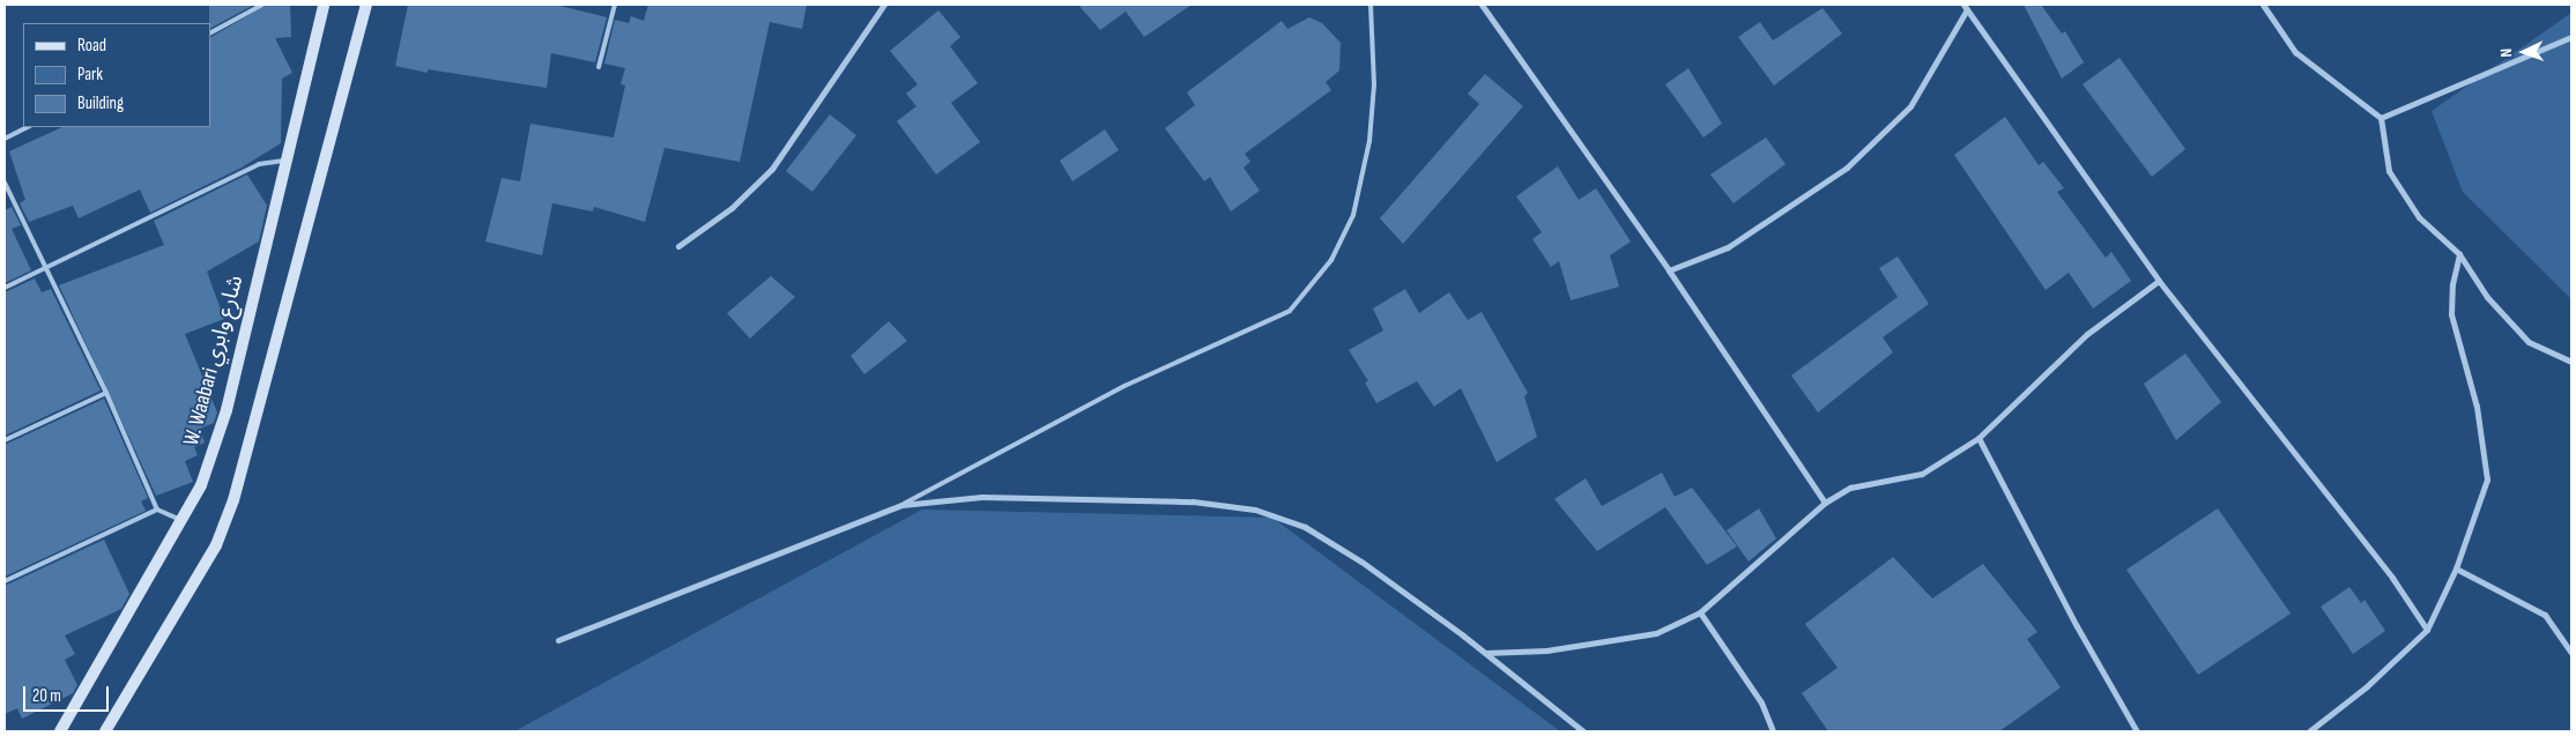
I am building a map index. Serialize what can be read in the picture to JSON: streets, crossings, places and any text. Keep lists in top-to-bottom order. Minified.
{"streets":{"main road":["W. Waabari شارع وابري"]},"legend":["Road","Park","Building"],"scale_bar":"20 m","north":"left"}
